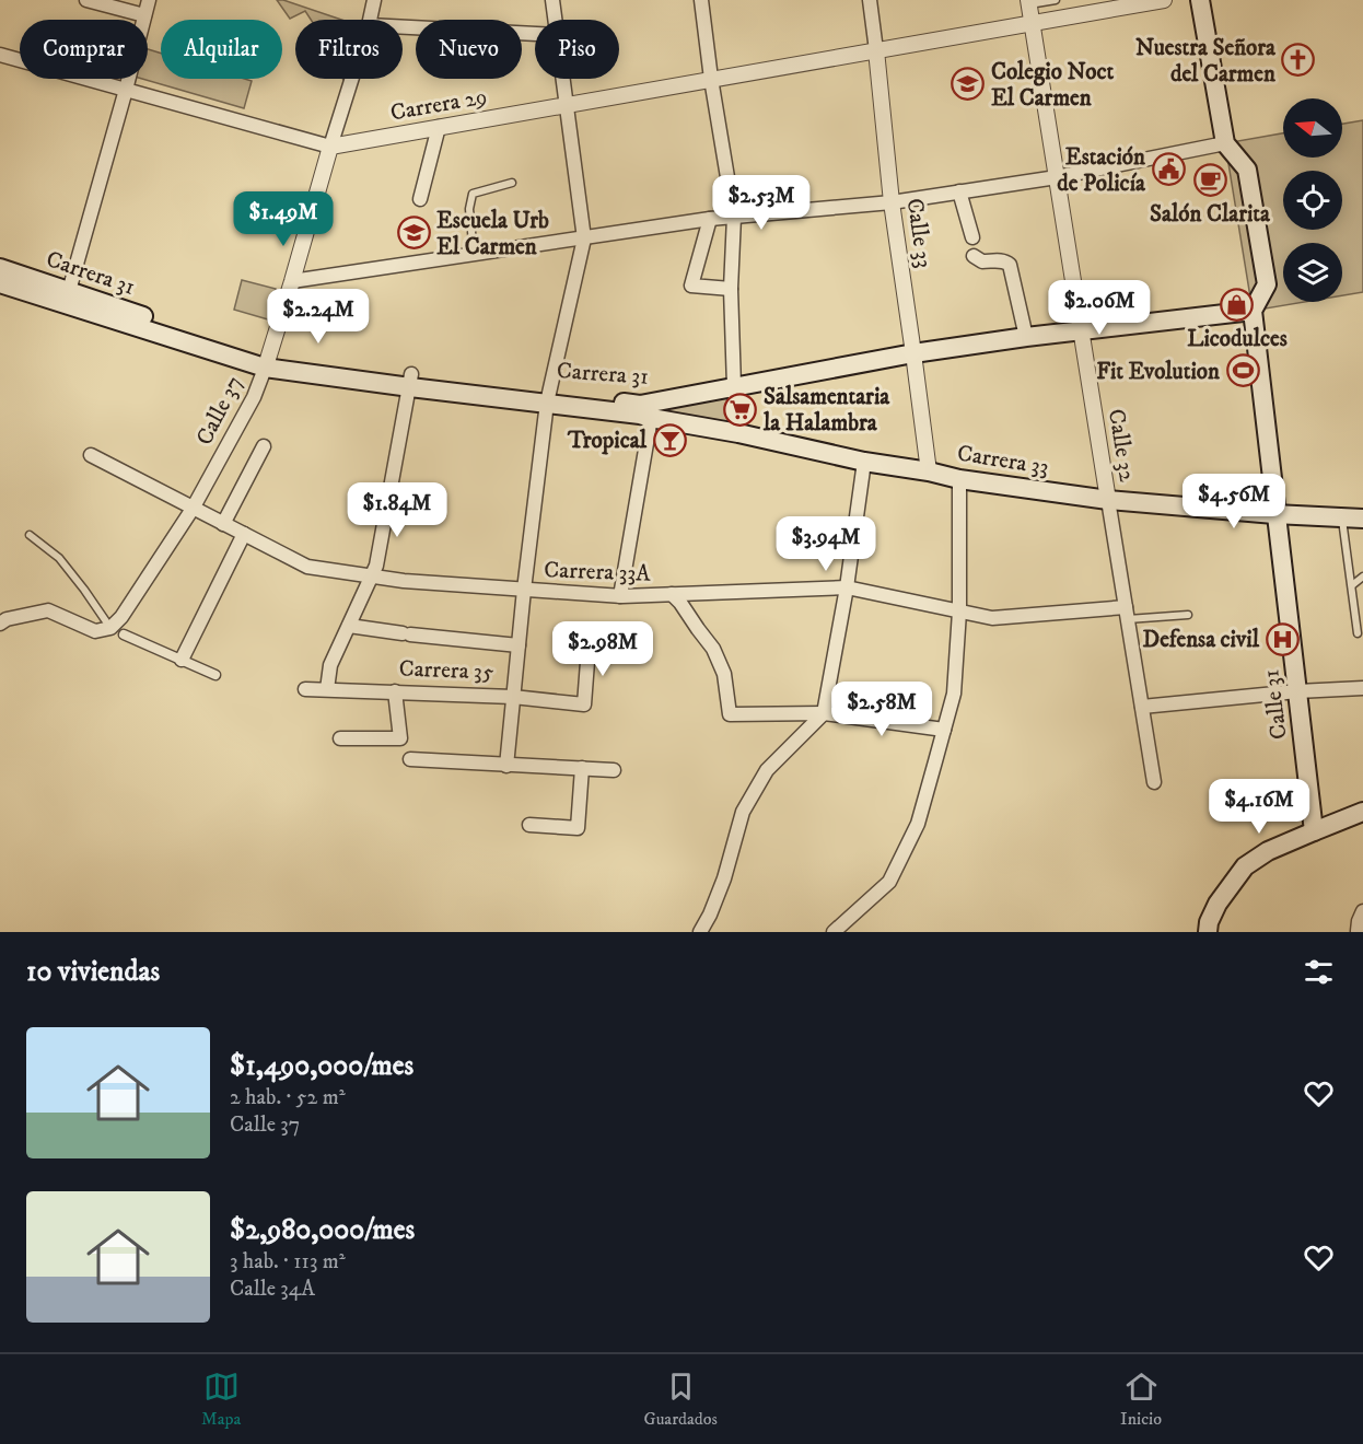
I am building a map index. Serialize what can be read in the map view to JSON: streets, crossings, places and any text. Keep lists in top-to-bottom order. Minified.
{"streets":{"main road":["Carrera 31","Carrera 33","Calle 31"],"street":["Carrera 29","Calle 33","Calle 37","Calle 32","Carrera 33A","Carrera 35"]},"crossings":[["Carrera 29","Calle 33"],["Carrera 29","Calle 37"],["Carrera 29","Calle 32"],["Calle 33","Carrera 31"],["Calle 33","Carrera 33"],["Carrera 31","Calle 37"],["Carrera 31","Calle 32"],["Carrera 31","Carrera 33"],["Carrera 31","Calle 31"],["Calle 37","Carrera 33A"],["Calle 32","Carrera 33"],["Calle 32","Carrera 33A"],["Carrera 33","Calle 31"]],"places":{"church":["Nuestra Señora del Carmen"],"school or university":["Colegio Noct El Carmen","Escuela Urb El Carmen"],"public building":["Estación de Policía"],"cafe":["Salón Clarita"],"shop":["Licodulces"],"sports":["Fit Evolution"],"supermarket":["Salsamentaria la Halambra"],"bar":["Tropical"],"hospital":["Defensa civil"]},"north":"left","page":{"chip":["Comprar","Alquilar","Filtros","Nuevo","Piso"],"price":["$2.53M","$1.49M","$2.06M","$2.24M","$4.56M","$1.84M","$3.94M","$2.98M","$2.58M","$4.16M"],"heading":"10 viviendas","list":[{"name":"$1,490,000/mes","note":"2 hab. · 52 m² · Calle 37"},{"name":"$2,980,000/mes","note":"3 hab. · 113 m² · Calle 34A"}],"tabs":["Mapa","Guardados","Inicio"]}}
